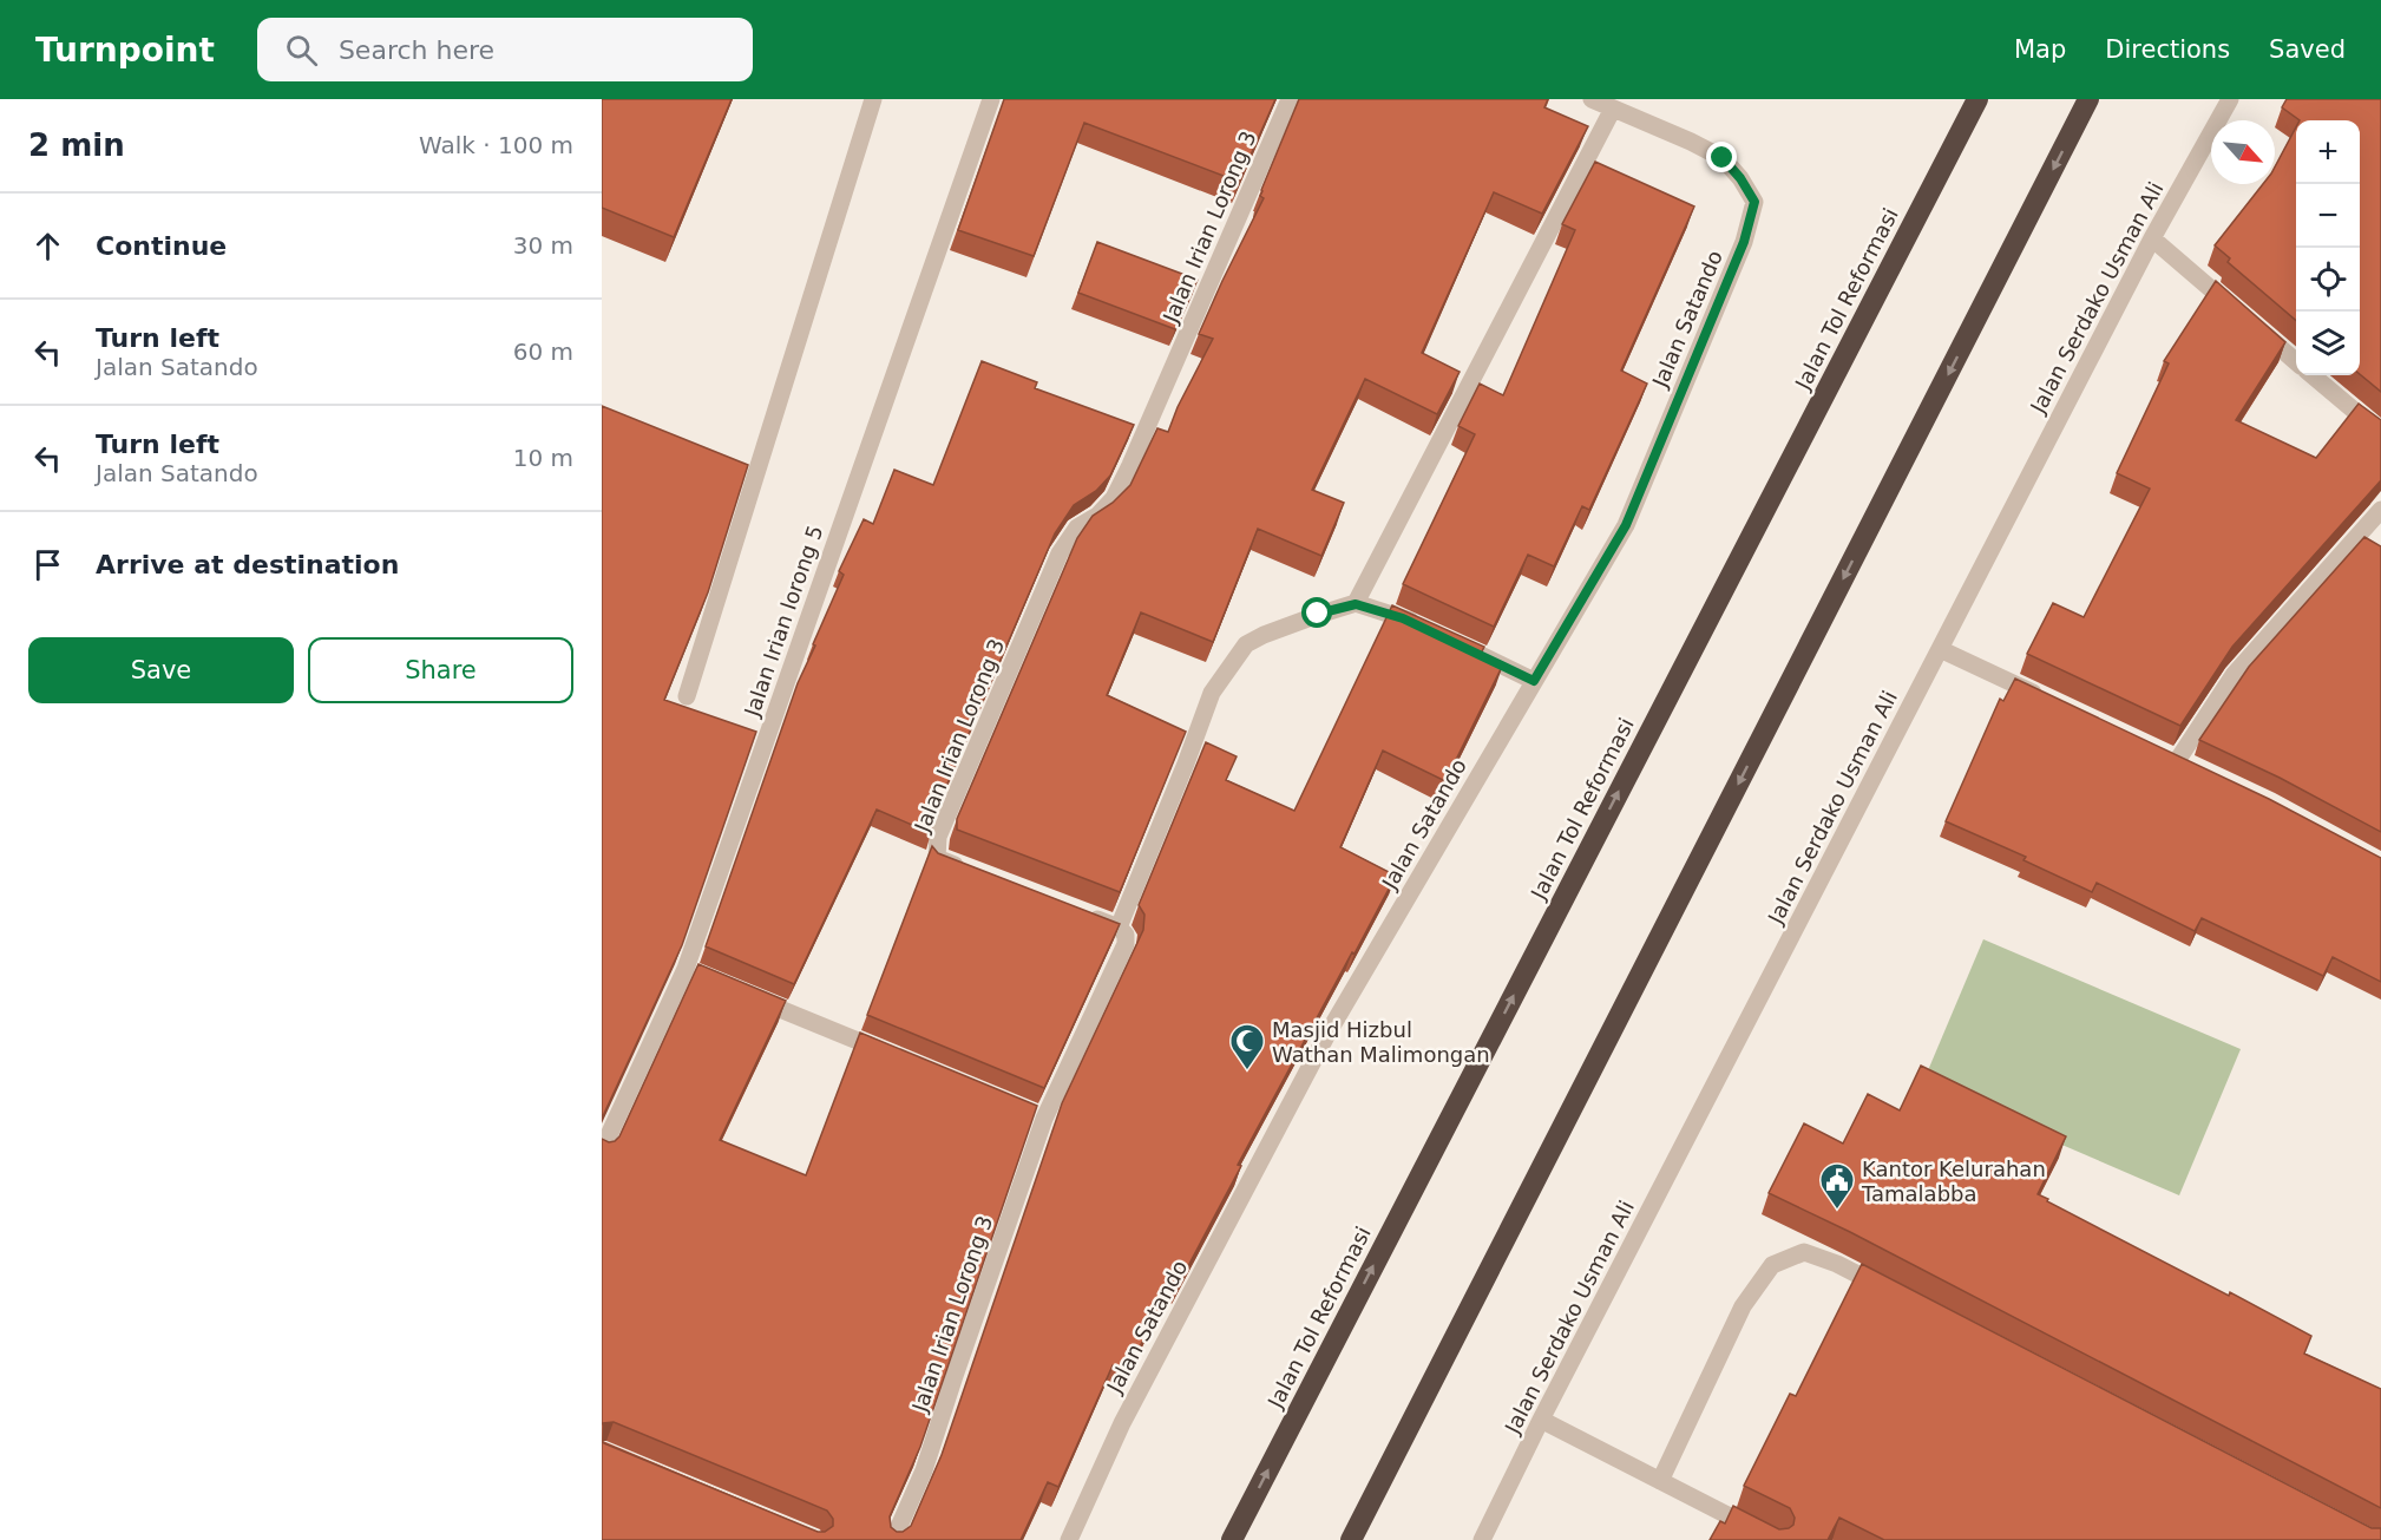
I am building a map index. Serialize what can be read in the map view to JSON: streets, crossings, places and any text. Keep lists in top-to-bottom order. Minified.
{"streets":{"highway":["Jalan Tol Reformasi"],"street":["Jalan Irian Lorong 3","Jalan Serdako Usman Ali","Jalan Satando","Jalan Irian lorong 5"]},"places":{"mosque":["Masjid Hizbul Wathan Malimongan"],"public building":["Kantor Kelurahan Tamalabba"]},"north":"bottom right","page":{"header":"Turnpoint","search":"Search here","nav":["Map","Directions","Saved"],"heading":["2 min","Walk · 100 m"],"map_buttons":["+","−"],"list":[["Continue","30 m"],["Turn left","Jalan Satando","60 m"],["Turn left","Jalan Satando","10 m"],"Arrive at destination"],"buttons":["Save","Share"]}}
